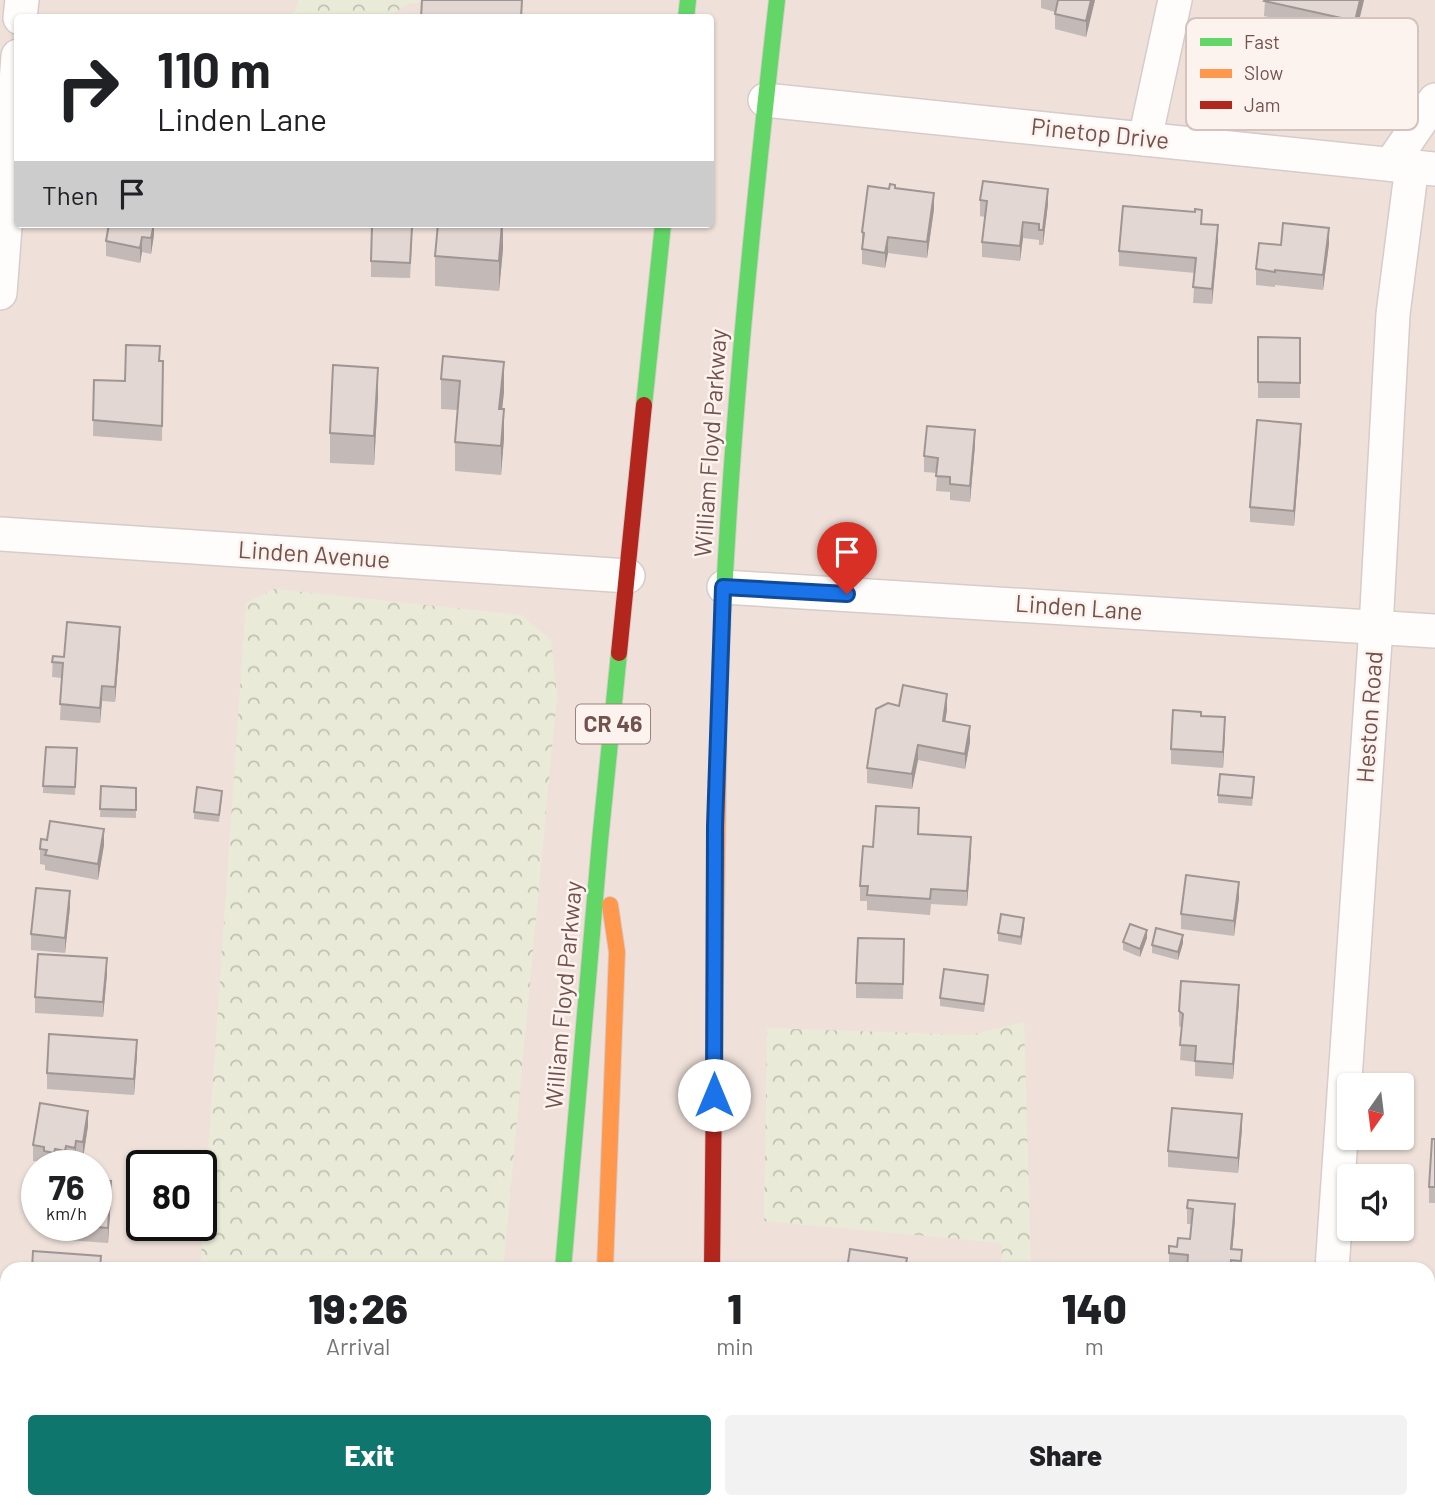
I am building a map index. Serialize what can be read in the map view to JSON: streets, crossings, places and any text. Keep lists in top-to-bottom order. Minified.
{"streets":{"highway":["William Floyd Parkway","CR 46"],"street":["Pinetop Drive","Linden Avenue","Linden Lane","Heston Road"]},"crossings":[["Pinetop Drive","William Floyd Parkway"],["Pinetop Drive","Heston Road"],["William Floyd Parkway","Linden Avenue"],["William Floyd Parkway","Linden Lane"],["Linden Lane","Heston Road"]],"legend":["Fast","Slow","Jam"],"north":"bottom","page":{"turn":["110 m","Linden Lane"],"then":"Then","speed":"76 km/h","limit":"80","eta":["19:26","Arrival","1","min","140","m"],"buttons":["Exit","Share"]}}
